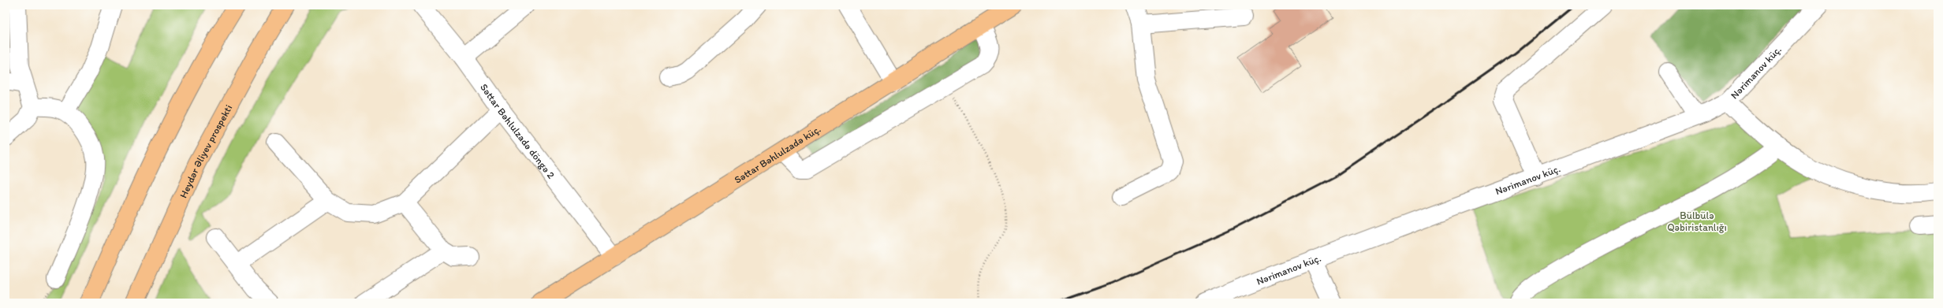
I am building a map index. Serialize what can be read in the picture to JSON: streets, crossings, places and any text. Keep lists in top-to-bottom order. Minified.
{"streets":{"main road":["Heydər Əliyev prospekti","Səttar Bəhlulzadə küç."],"street":["Nərimanov küç.","Səttar Bəhlulzadə döngə 2"]},"crossings":[["Səttar Bəhlulzadə döngə 2","Səttar Bəhlulzadə küç."]],"parks":["Bülbülə Qəbiristanlığı"]}
